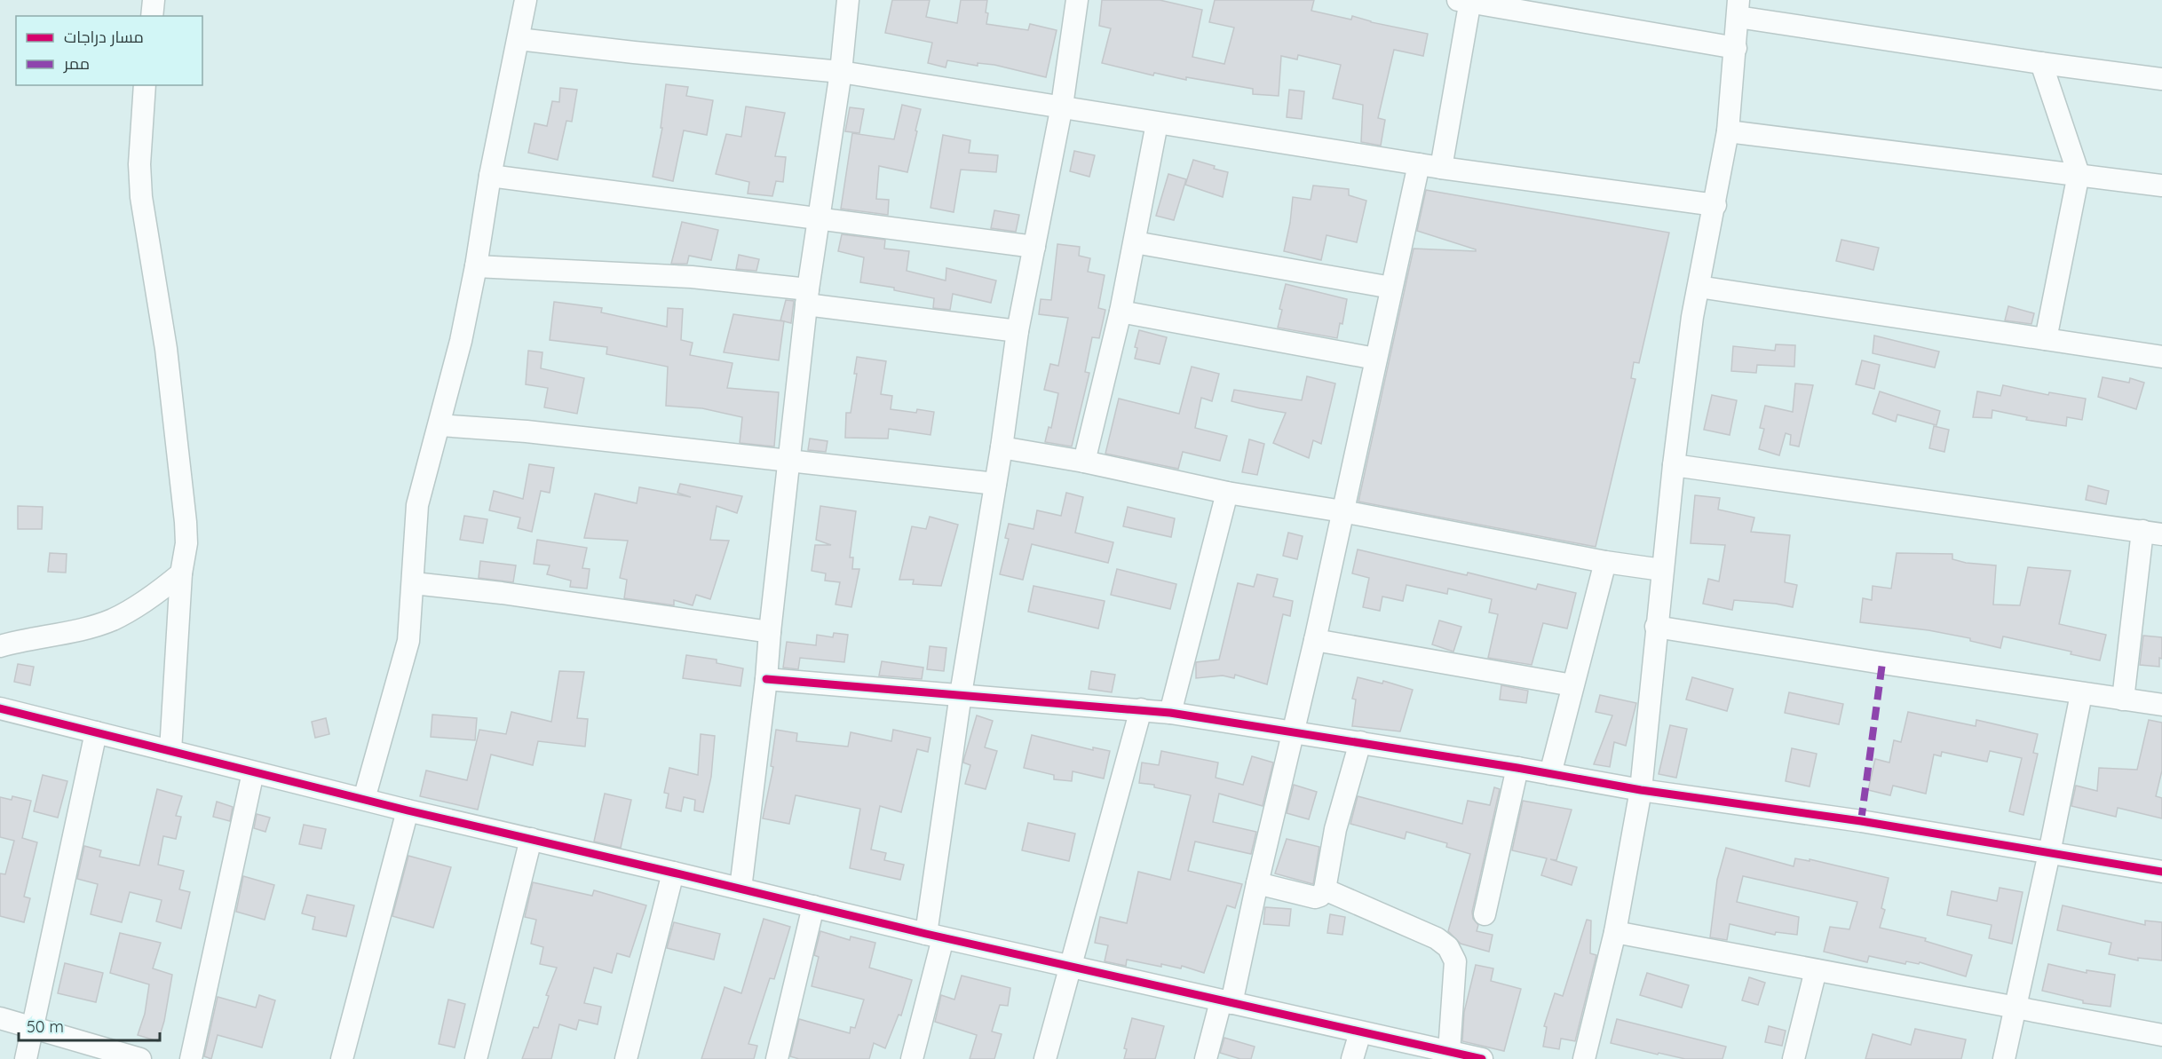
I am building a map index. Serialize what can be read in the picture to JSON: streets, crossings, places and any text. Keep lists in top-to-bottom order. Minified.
{"legend":["مسار دراجات","ممر"],"scale_bar":"50 m"}
